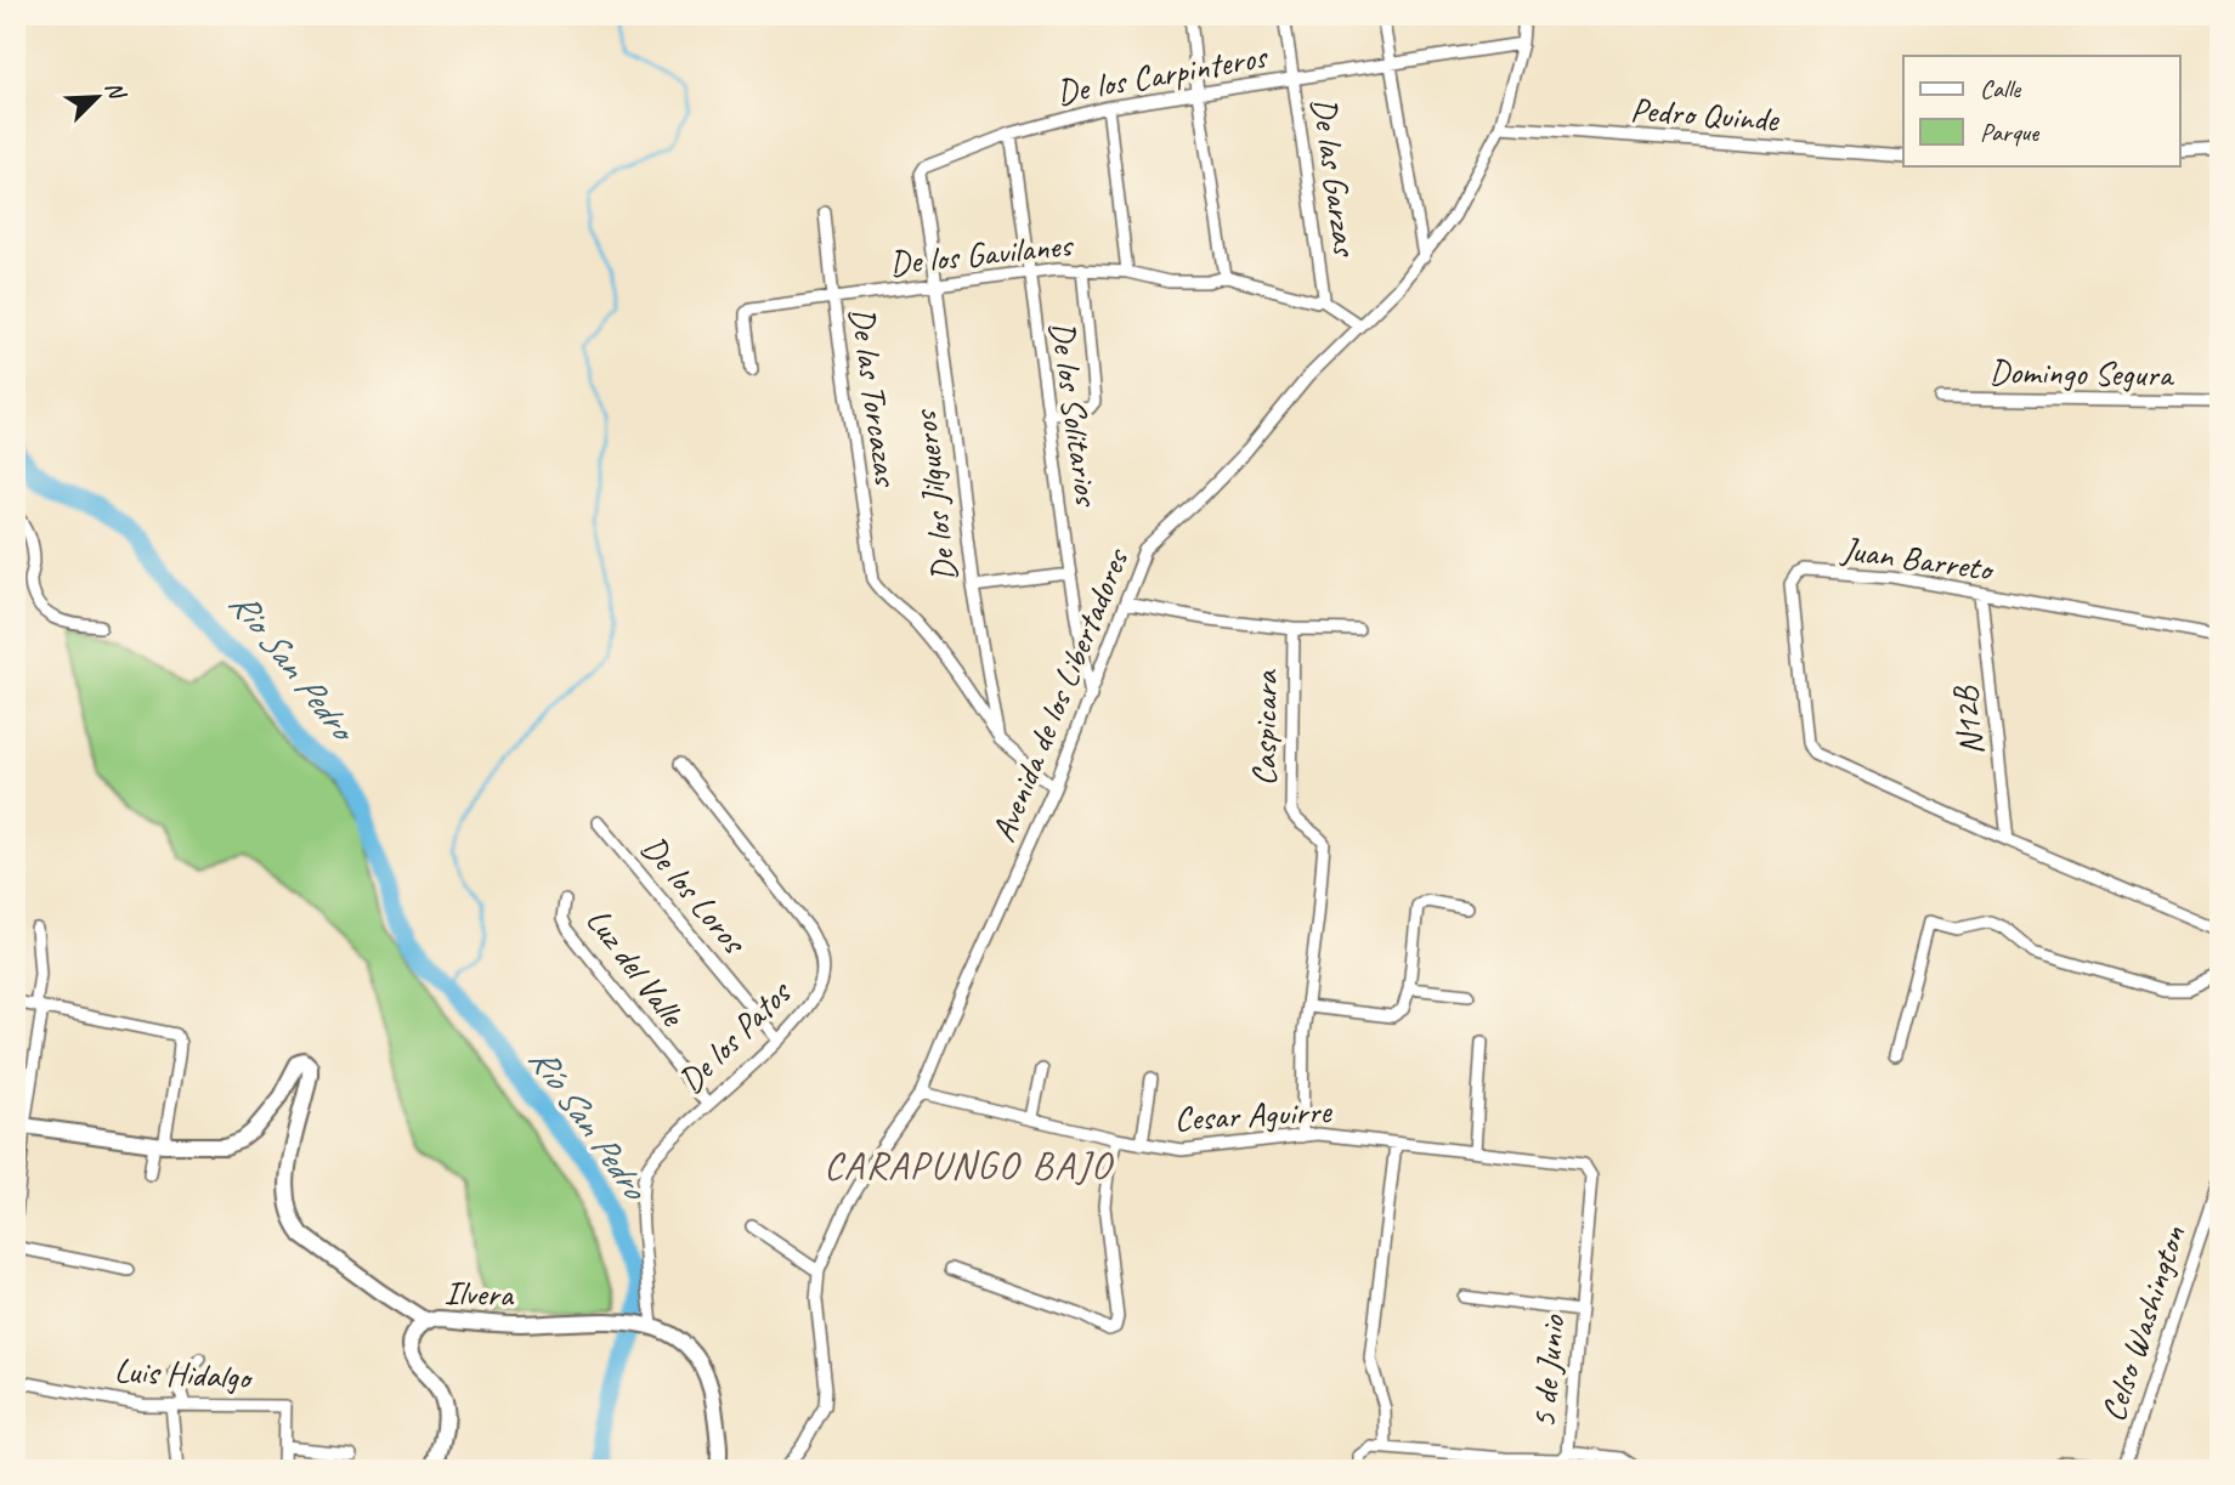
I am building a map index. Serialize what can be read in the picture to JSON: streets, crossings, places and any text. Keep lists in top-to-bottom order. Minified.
{"streets":{"street":["De los Carpinteros","Pedro Quinde","De las Garzas","De los Gavilanes","Domingo Segura","De las Torcazas","De los Solitarios","De los Jilgueros","Juan Barreto","Avenida de los Libertadores","N12B","Caspicara","De los Loros","Luz del Valle","De los Patos","Cesar Aguirre","Ilvera","Celso Washington","5 de Junio","Luis Hidalgo"]},"crossings":[["De los Carpinteros","De las Garzas"],["De los Carpinteros","De los Solitarios"],["De los Carpinteros","De los Jilgueros"],["De los Carpinteros","Avenida de los Libertadores"],["Pedro Quinde","Avenida de los Libertadores"],["De las Garzas","De los Gavilanes"],["De las Garzas","Avenida de los Libertadores"],["De los Gavilanes","De las Torcazas"],["De los Gavilanes","De los Solitarios"],["De los Gavilanes","De los Jilgueros"],["De las Torcazas","De los Jilgueros"],["De los Solitarios","Avenida de los Libertadores"],["Juan Barreto","N12B"],["Avenida de los Libertadores","Caspicara"],["Avenida de los Libertadores","Cesar Aguirre"],["Caspicara","Cesar Aguirre"],["De los Loros","De los Patos"],["Luz del Valle","De los Patos"],["De los Patos","Ilvera"],["Cesar Aguirre","5 de Junio"]],"districts":["CARAPUNGO BAJO"],"water":["Rio San Pedro","Río San Pedro"],"legend":["Calle","Parque"],"north":"top right"}
